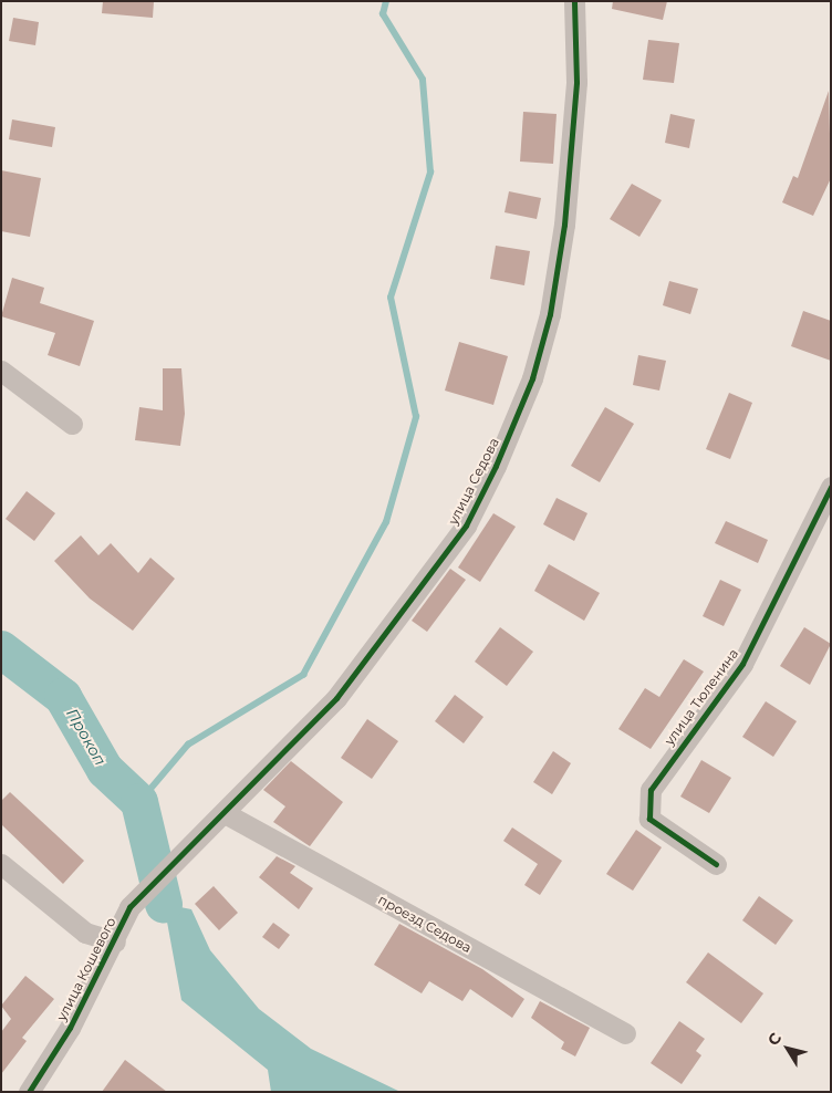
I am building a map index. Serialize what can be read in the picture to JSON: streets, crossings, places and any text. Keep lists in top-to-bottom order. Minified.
{"streets":{"street":["улица Седова","улица Тюленина","проезд Седова","улица Кошевого"]},"crossings":[["улица Седова","проезд Седова"],["улица Седова","улица Кошевого"]],"water":["Прокоп"],"north":"top left"}
